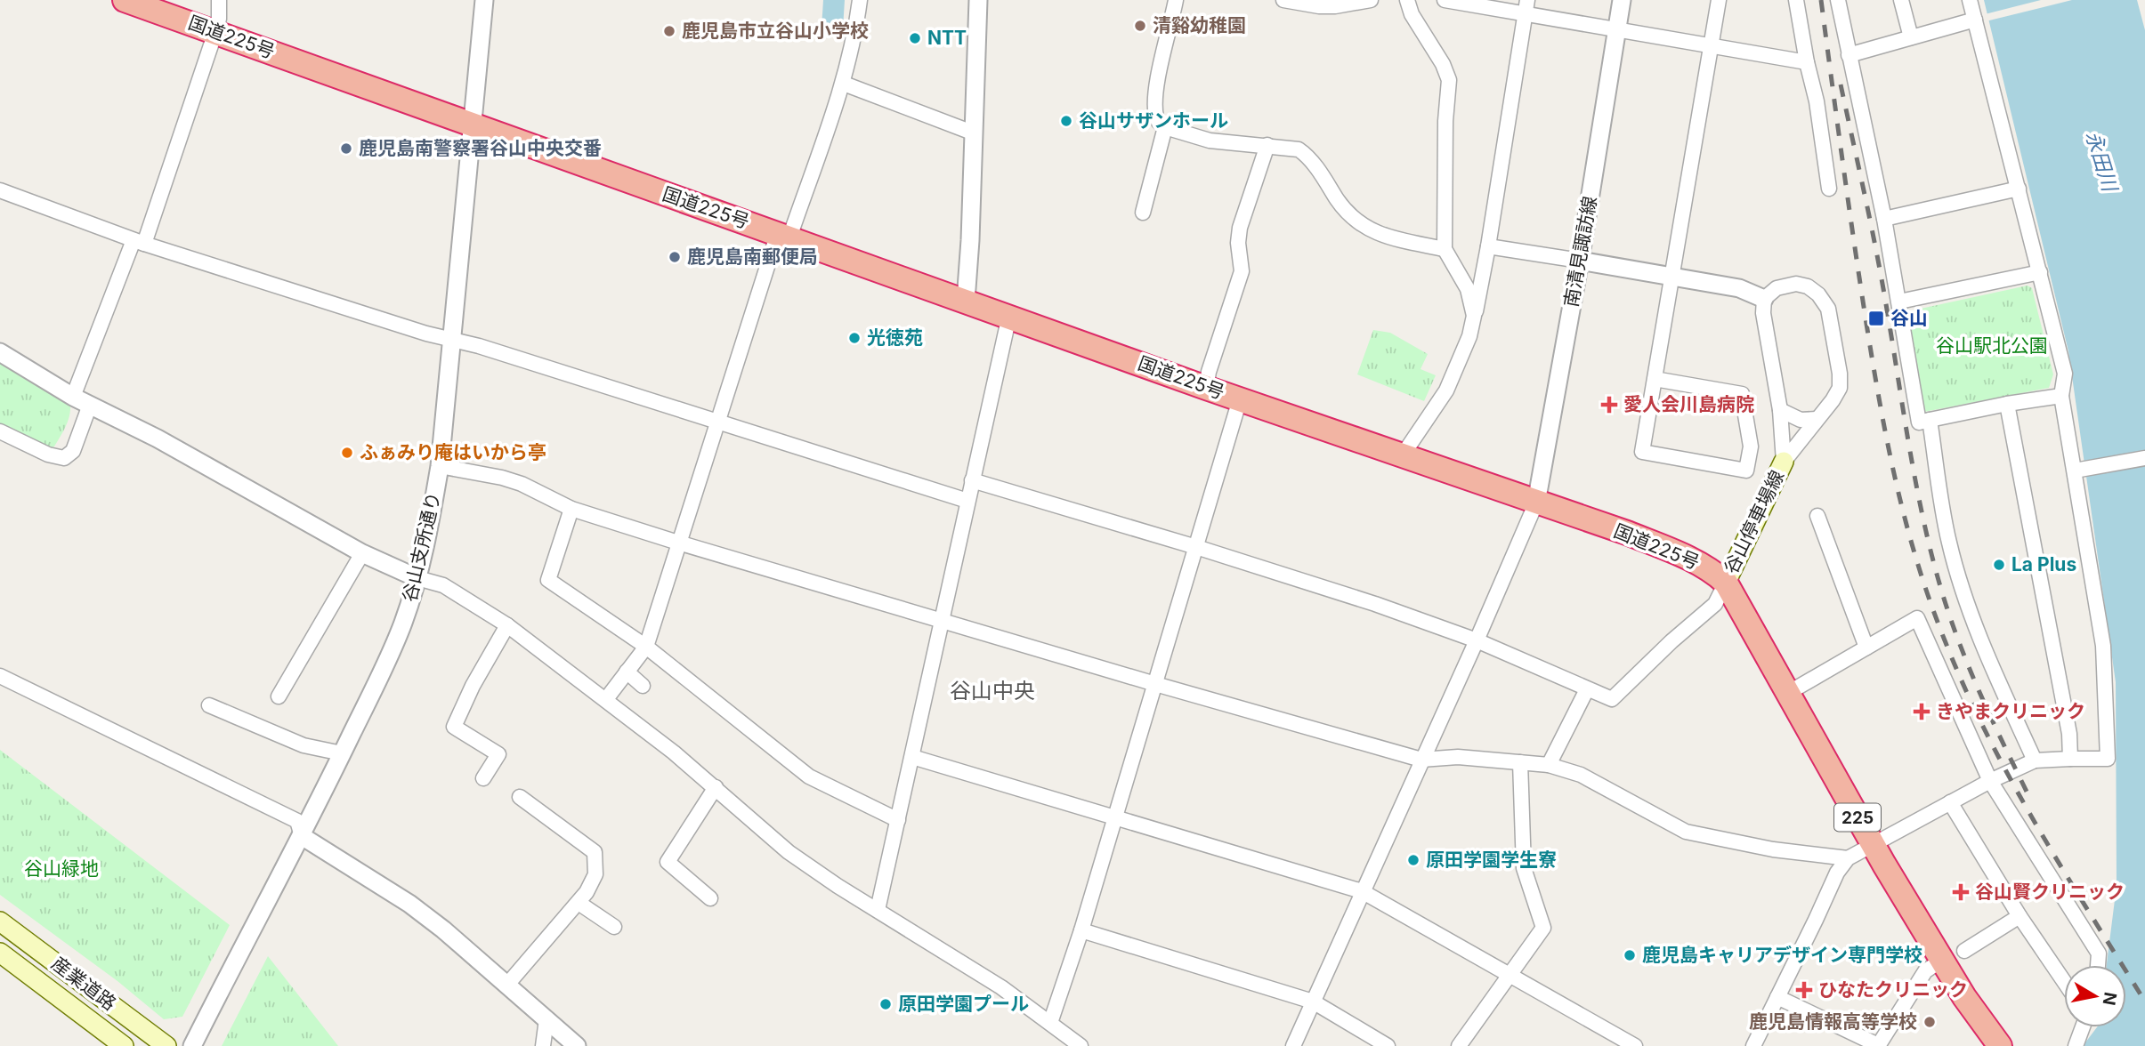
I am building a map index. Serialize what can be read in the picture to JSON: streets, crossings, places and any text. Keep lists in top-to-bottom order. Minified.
{"streets":{"highway":["国道225号","225"],"main road":["谷山停車場線","産業道路"],"street":["南清見諏訪線","谷山支所通り"]},"crossings":[["国道225号","南清見諏訪線"],["国道225号","谷山停車場線"],["国道225号","谷山支所通り"]],"districts":["谷山中央"],"water":["永田川"],"parks":["谷山駅北公園","谷山緑地"],"places":{"other":["清谿幼稚園","鹿児島市立谷山小学校","NTT","谷山サザンホール","鹿児島南警察署谷山中央交番","鹿児島南郵便局","光徳苑","ふぁみり庵はいから亭","La Plus","原田学園学生寮","鹿児島キャリアデザイン専門学校","原田学園プール","鹿児島情報高等学校"],"transit":["谷山"],"health":["愛人会川島病院","きやまクリニック","谷山賢クリニック","ひなたクリニック"]},"north":"right"}
